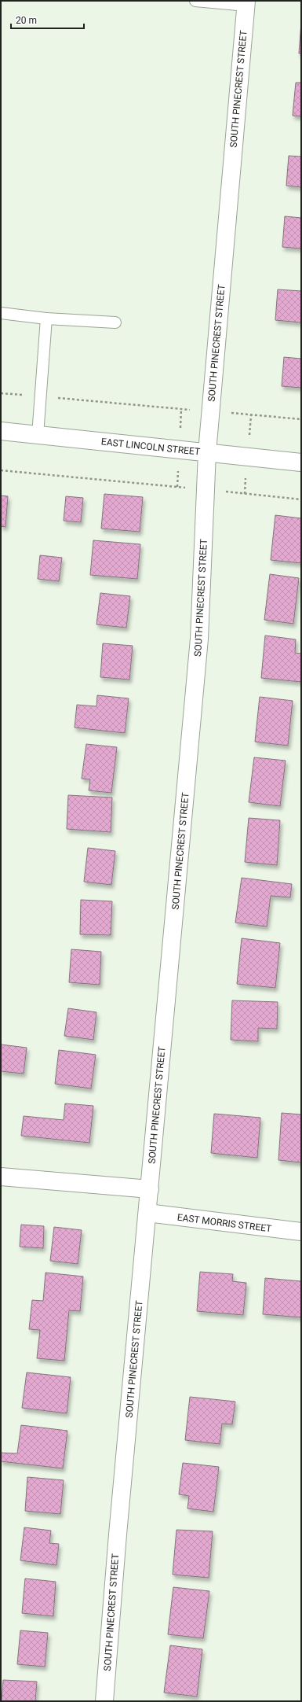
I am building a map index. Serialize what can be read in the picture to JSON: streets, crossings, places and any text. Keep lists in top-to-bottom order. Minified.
{"streets":{"street":["SOUTH PINECREST STREET","EAST LINCOLN STREET","EAST MORRIS STREET"]},"crossings":[["SOUTH PINECREST STREET","EAST LINCOLN STREET"],["SOUTH PINECREST STREET","EAST MORRIS STREET"]],"scale_bar":"20 m"}
